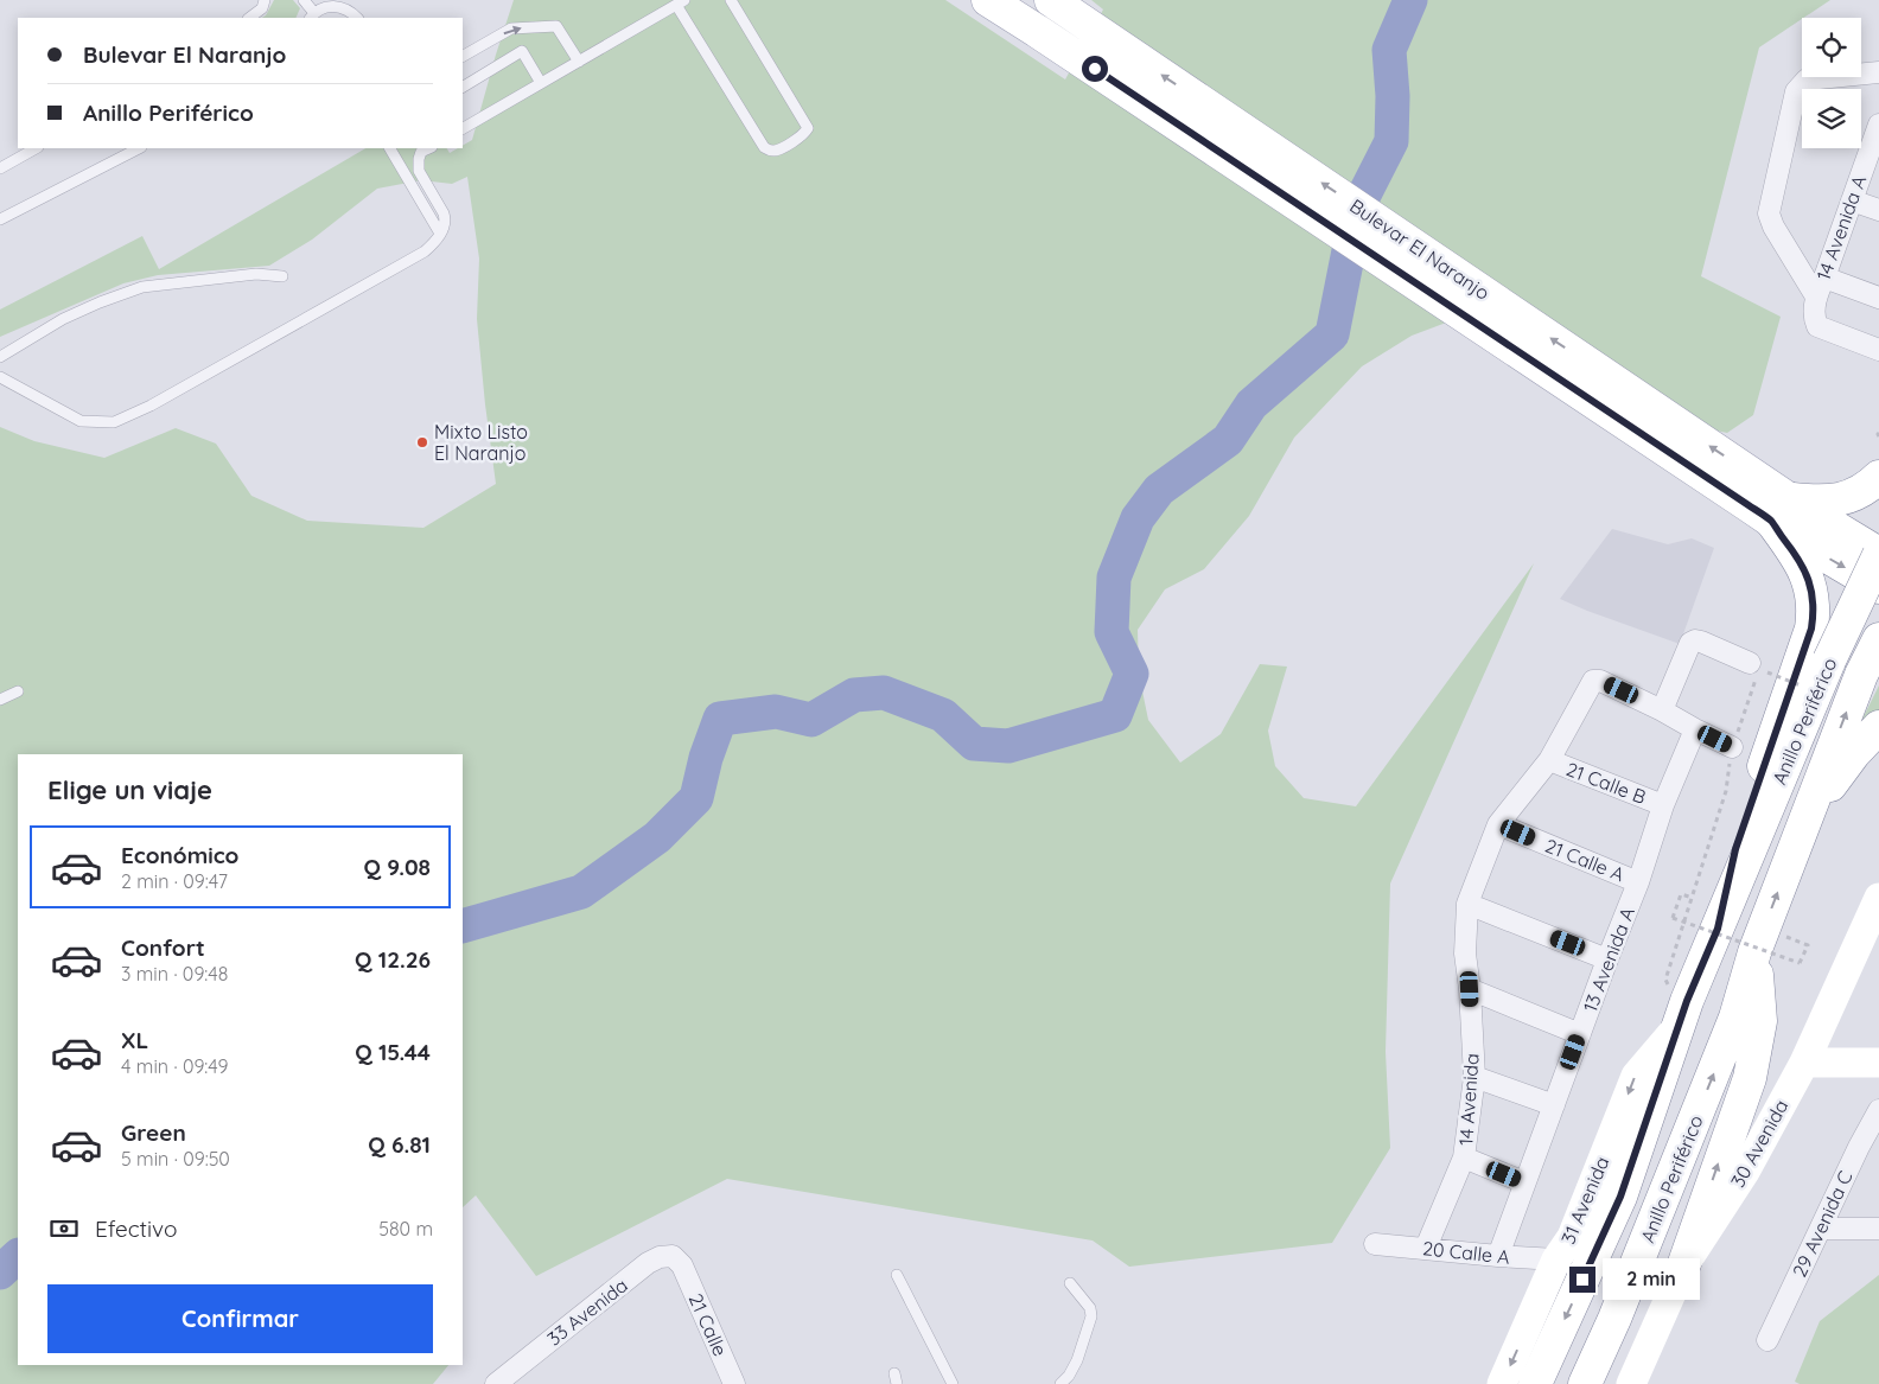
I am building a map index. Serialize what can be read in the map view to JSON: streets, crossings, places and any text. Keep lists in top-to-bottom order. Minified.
{"streets":{"main road":["Bulevar El Naranjo","Anillo Periférico"],"street":["14 Avenida A","21 Calle B","21 Calle A","13 Avenida A","14 Avenida","30 Avenida","31 Avenida","29 Avenida C","20 Calle A","33 Avenida","21 Calle"]},"crossings":[["Anillo Periférico","31 Avenida"],["21 Calle B","13 Avenida A"],["21 Calle B","14 Avenida"],["21 Calle A","13 Avenida A"],["21 Calle A","14 Avenida"],["13 Avenida A","20 Calle A"],["14 Avenida","20 Calle A"],["31 Avenida","20 Calle A"],["33 Avenida","21 Calle"]],"one_way":["31 Avenida"],"places":["Mixto Listo El Naranjo"],"page":{"banner":["Bulevar El Naranjo","Anillo Periférico"],"heading":"Elige un viaje","list":[{"name":"Económico","note":"2 min · 09:47","value":"Q 9.08"},{"name":"Confort","note":"3 min · 09:48","value":"Q 12.26"},{"name":"XL","note":"4 min · 09:49","value":"Q 15.44"},{"name":"Green","note":"5 min · 09:50","value":"Q 6.81"}],"pay":["Efectivo","580 m"],"bubble":"2 min","buttons":"Confirmar"}}
